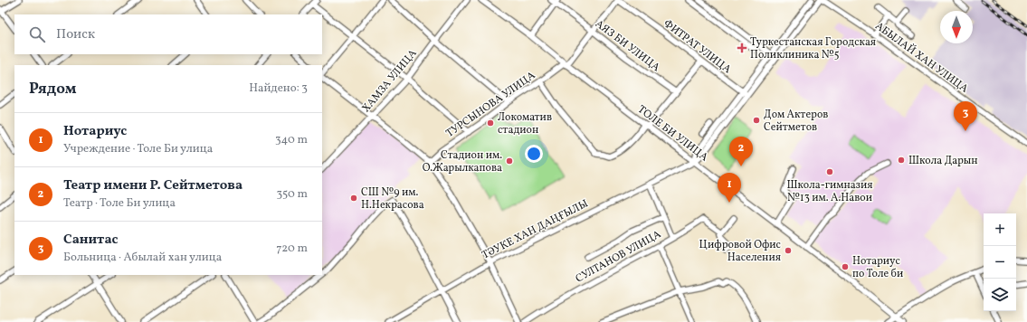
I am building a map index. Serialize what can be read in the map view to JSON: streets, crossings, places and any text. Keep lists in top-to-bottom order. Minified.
{"streets":{"street":["АЯЗ БИ УЛИЦА","ФИТРАТ УЛИЦА","АБЫЛАЙ ХАН УЛИЦА","ХАМЗА УЛИЦА","ТУРСЫНОВА УЛИЦА","ТОЛЕ БИ УЛИЦА","ТӘУКЕ ХАН ДАҢҒЫЛЫ","СУЛТАНОВ УЛИЦА"]},"crossings":[["АЯЗ БИ УЛИЦА","ТУРСЫНОВА УЛИЦА"],["ФИТРАТ УЛИЦА","ТУРСЫНОВА УЛИЦА"],["ФИТРАТ УЛИЦА","ТӘУКЕ ХАН ДАҢҒЫЛЫ"],["ТУРСЫНОВА УЛИЦА","ТОЛЕ БИ УЛИЦА"],["ТОЛЕ БИ УЛИЦА","ТӘУКЕ ХАН ДАҢҒЫЛЫ"]],"places":{"health":["Туркестанская Городская Поликлиника №5"],"other":["Дом Актеров Сейтметов","Локоматив стадион","Школа Дарын","Стадион им. О.Жарылкапова","Школа-гимназия №13 им. А.Навои","СШ №9 им. Н.Некрасова","Цифровой Офис Населения","Нотариус по Толе би"]},"north":"bottom","page":{"search":"Поиск","heading":["Рядом","Найдено: 3"],"pins":["3","2","1"],"list":[{"mark":"1","name":"Нотариус","note":"Учреждение · Толе Би улица","value":"340 m"},{"mark":"2","name":"Театр имени Р. Сейтметова","note":"Театр · Толе Би улица","value":"350 m"},{"mark":"3","name":"Санитас","note":"Больница · Абылай хан улица","value":"720 m"}],"map_buttons":["+","−"]}}
